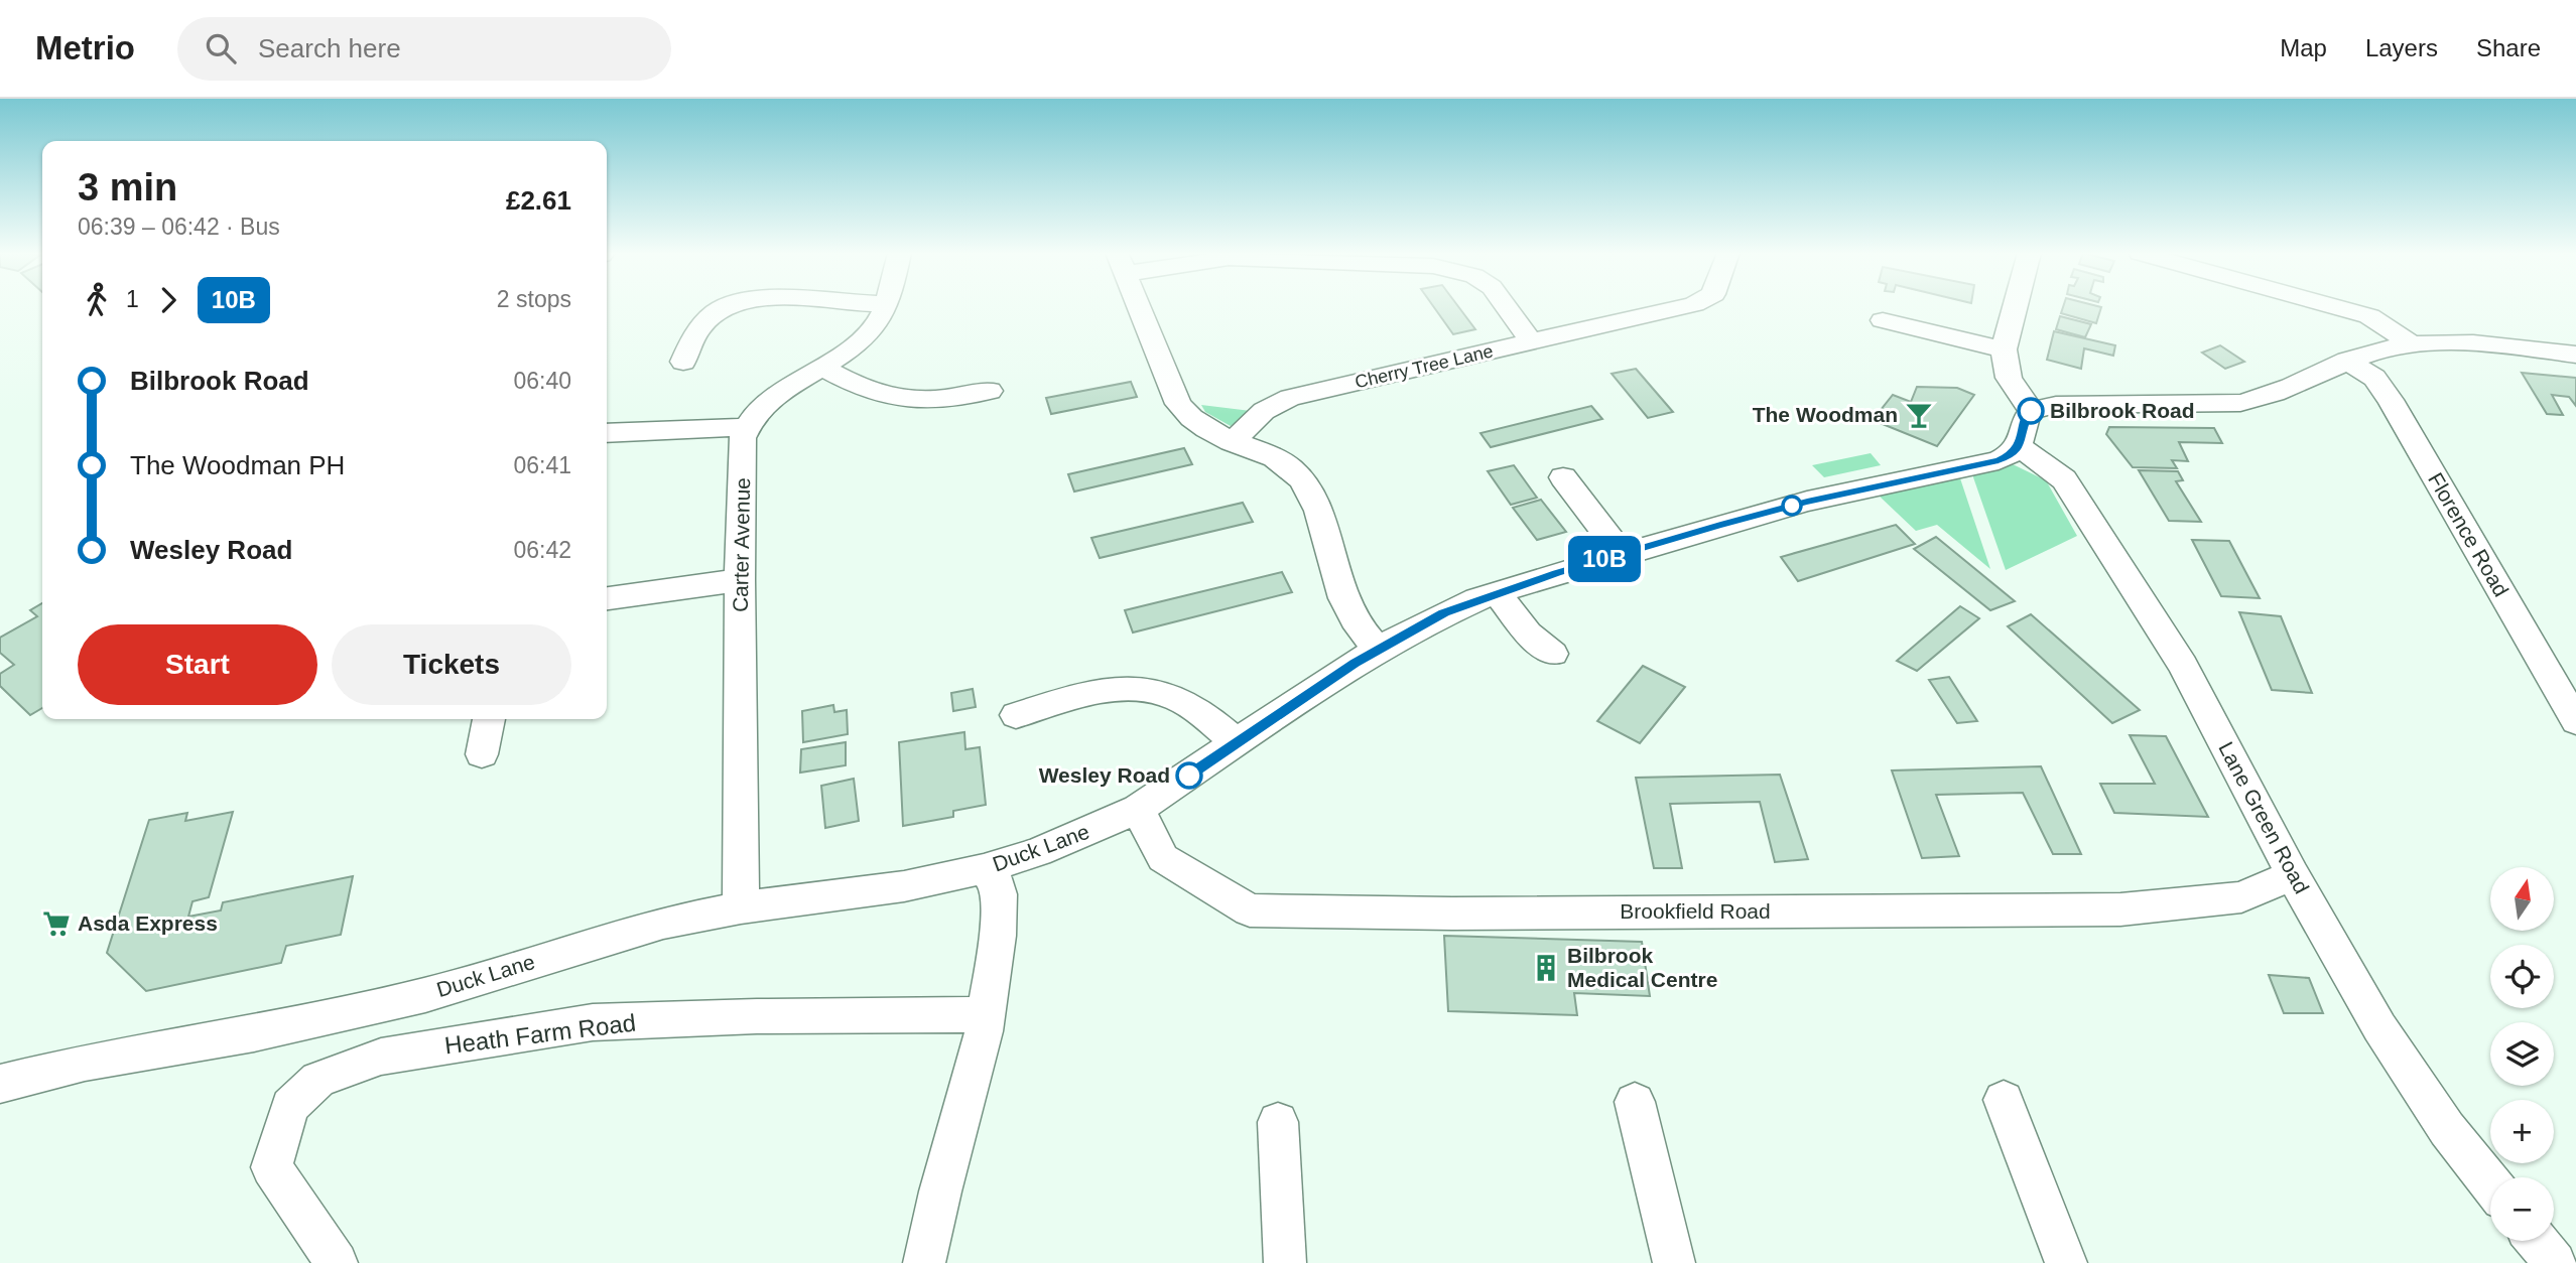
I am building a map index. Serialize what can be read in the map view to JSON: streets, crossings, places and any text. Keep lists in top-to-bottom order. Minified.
{"streets":{"street":["Cherry Tree Lane","Florence Road","Carter Avenue","Lane Green Road","Duck Lane","Brookfield Road","Heath Farm Road"]},"crossings":[["Carter Avenue","Duck Lane"],["Lane Green Road","Duck Lane"],["Lane Green Road","Brookfield Road"],["Duck Lane","Brookfield Road"]],"places":{"other":["Bilbrook Road","Wesley Road"],"bar":["The Woodman"],"supermarket":["Asda Express"],"building":["Bilbrook Medical Centre"]},"lines":["bus line 10B"],"north":"top","page":{"header":"Metrio","search":"Search here","nav":["Map","Layers","Share"],"on_map":"10B","heading":["3 min","06:39 – 06:42 · Bus","£2.61"],"legs":["1","10B","2 stops"],"list":[{"name":"Bilbrook Road","value":"06:40"},{"name":"The Woodman PH","value":"06:41"},{"name":"Wesley Road","value":"06:42"}],"buttons":["Start","Tickets"],"map_buttons":["+","−"]}}
